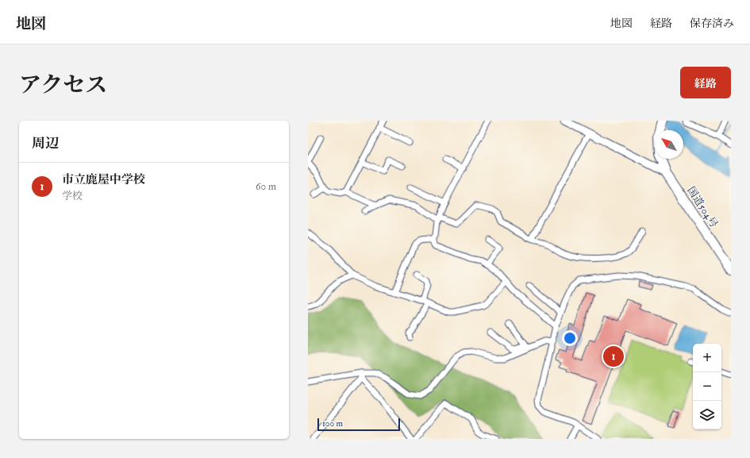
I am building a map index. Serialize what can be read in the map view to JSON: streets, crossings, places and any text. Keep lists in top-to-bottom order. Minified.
{"streets":{"highway":["国道504号"]},"scale_bar":"100 m","north":"top left","page":{"header":"地図","nav":["地図","経路","保存済み"],"title":"アクセス","buttons":"経路","heading":"周辺","list":[{"mark":"1","name":"市立鹿屋中学校","note":"学校","value":"60 m"}],"map_buttons":["+","−"],"pins":"1","scale":"100 m"}}
